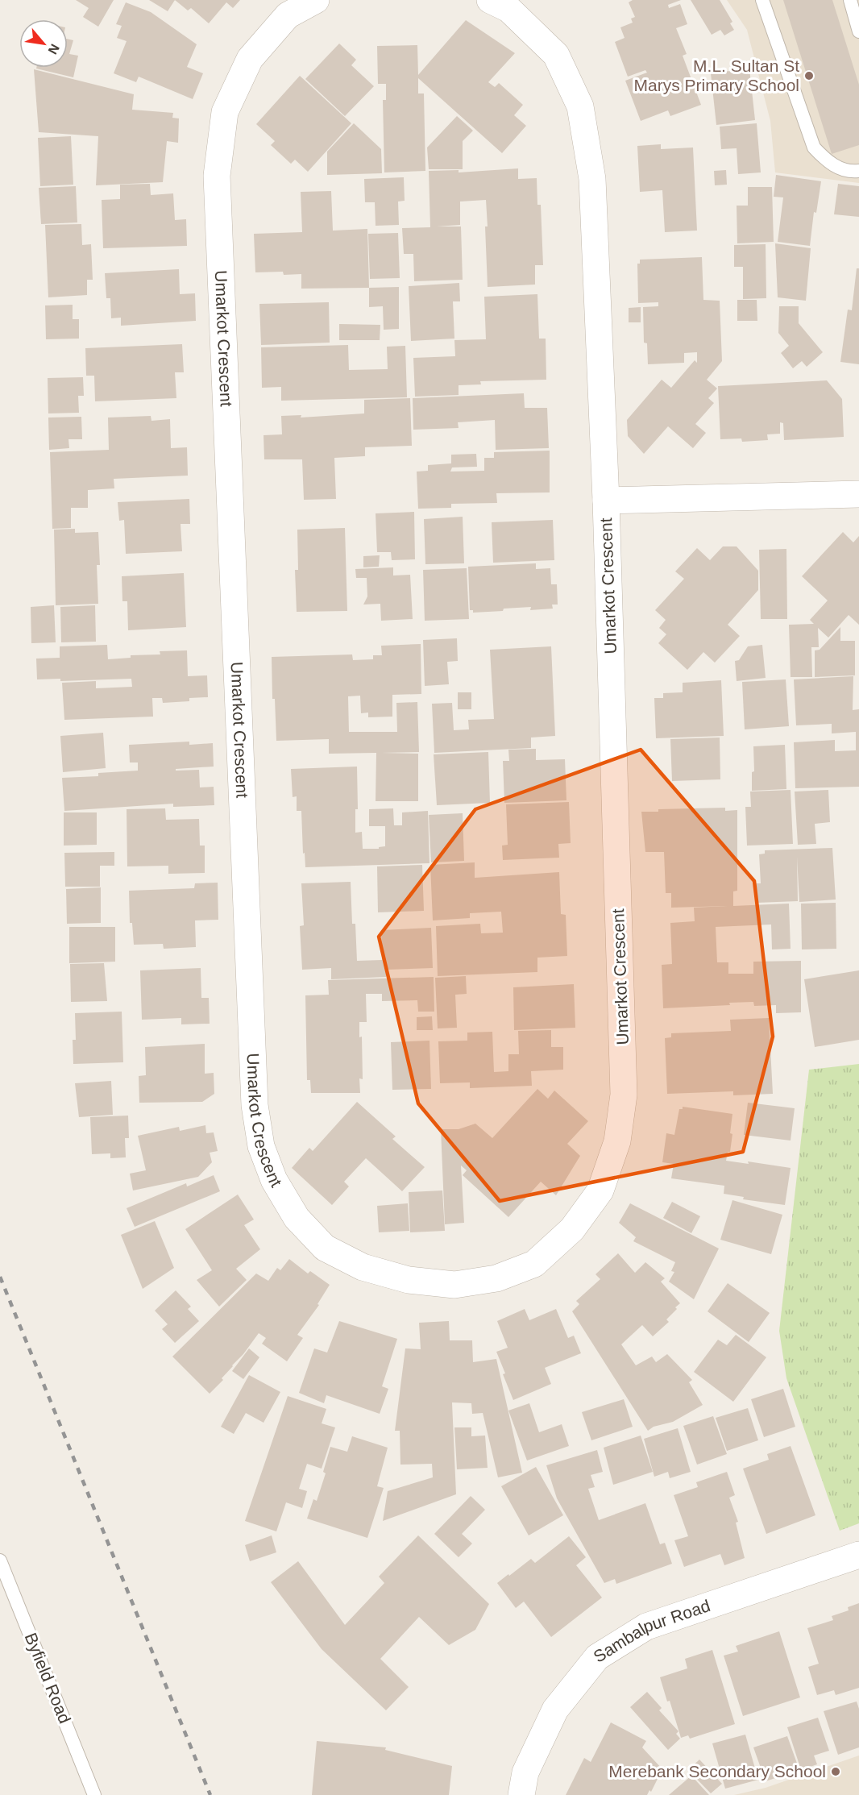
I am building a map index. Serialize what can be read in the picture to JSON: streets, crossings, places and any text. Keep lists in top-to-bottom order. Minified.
{"streets":{"street":["Umarkot Crescent","Sambalpur Road"],"lane":["Byfield Road"]},"places":["M.L. Sultan St Marys Primary School","Merebank Secondary School"],"north":"bottom right"}
